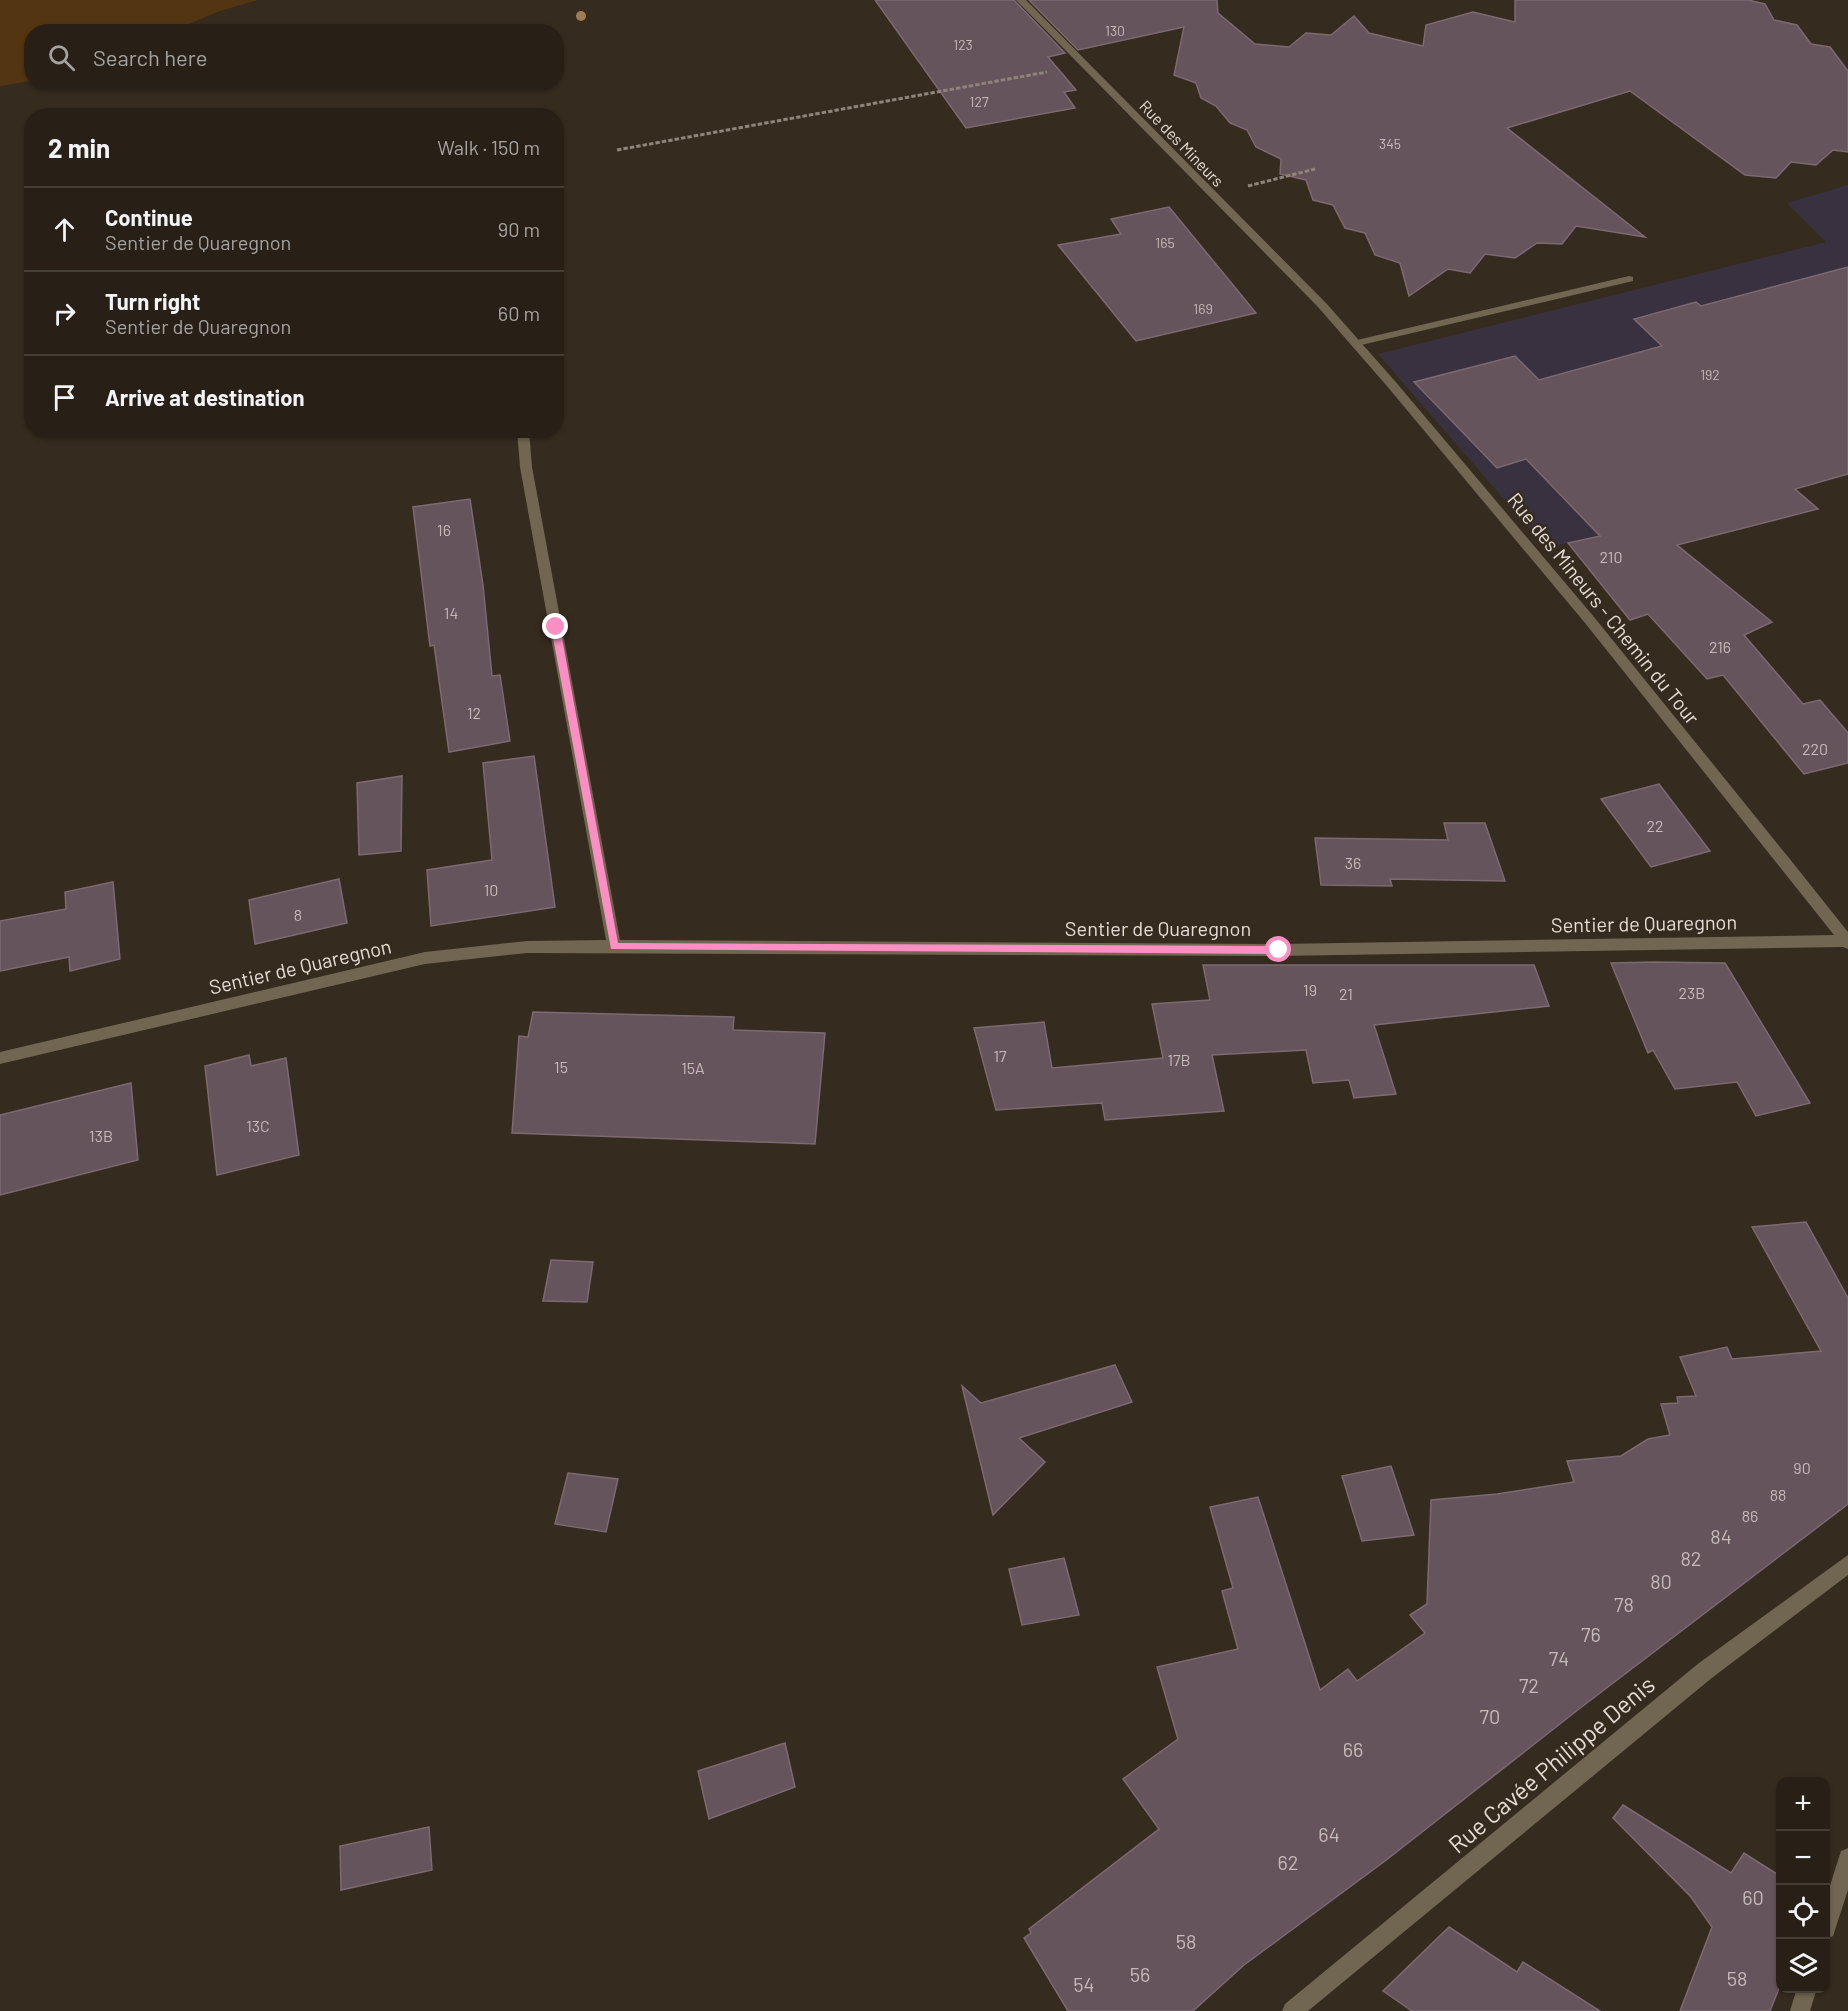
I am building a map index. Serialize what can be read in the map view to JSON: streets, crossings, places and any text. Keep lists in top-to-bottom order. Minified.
{"streets":{"street":["Rue des Mineurs","Rue des Mineurs - Chemin du Tour","Sentier de Quaregnon","Rue Cavée Philippe Denis"]},"crossings":[["Rue des Mineurs","Rue des Mineurs - Chemin du Tour"],["Rue des Mineurs - Chemin du Tour","Sentier de Quaregnon"]],"house_numbers":["130","123","127","345","165","169","192","16","210","14","216","12","220","22","36","10","8","19","23B","21","17","17B","15","15A","13C","13B","90","88","86","84","82","80","78","76","74","72","70","66","64","62","60","58","56","58","54"],"page":{"search":"Search here","heading":["2 min","Walk · 150 m"],"list":[["Continue","Sentier de Quaregnon","90 m"],["Turn right","Sentier de Quaregnon","60 m"],"Arrive at destination"],"map_buttons":["+","−"]}}
